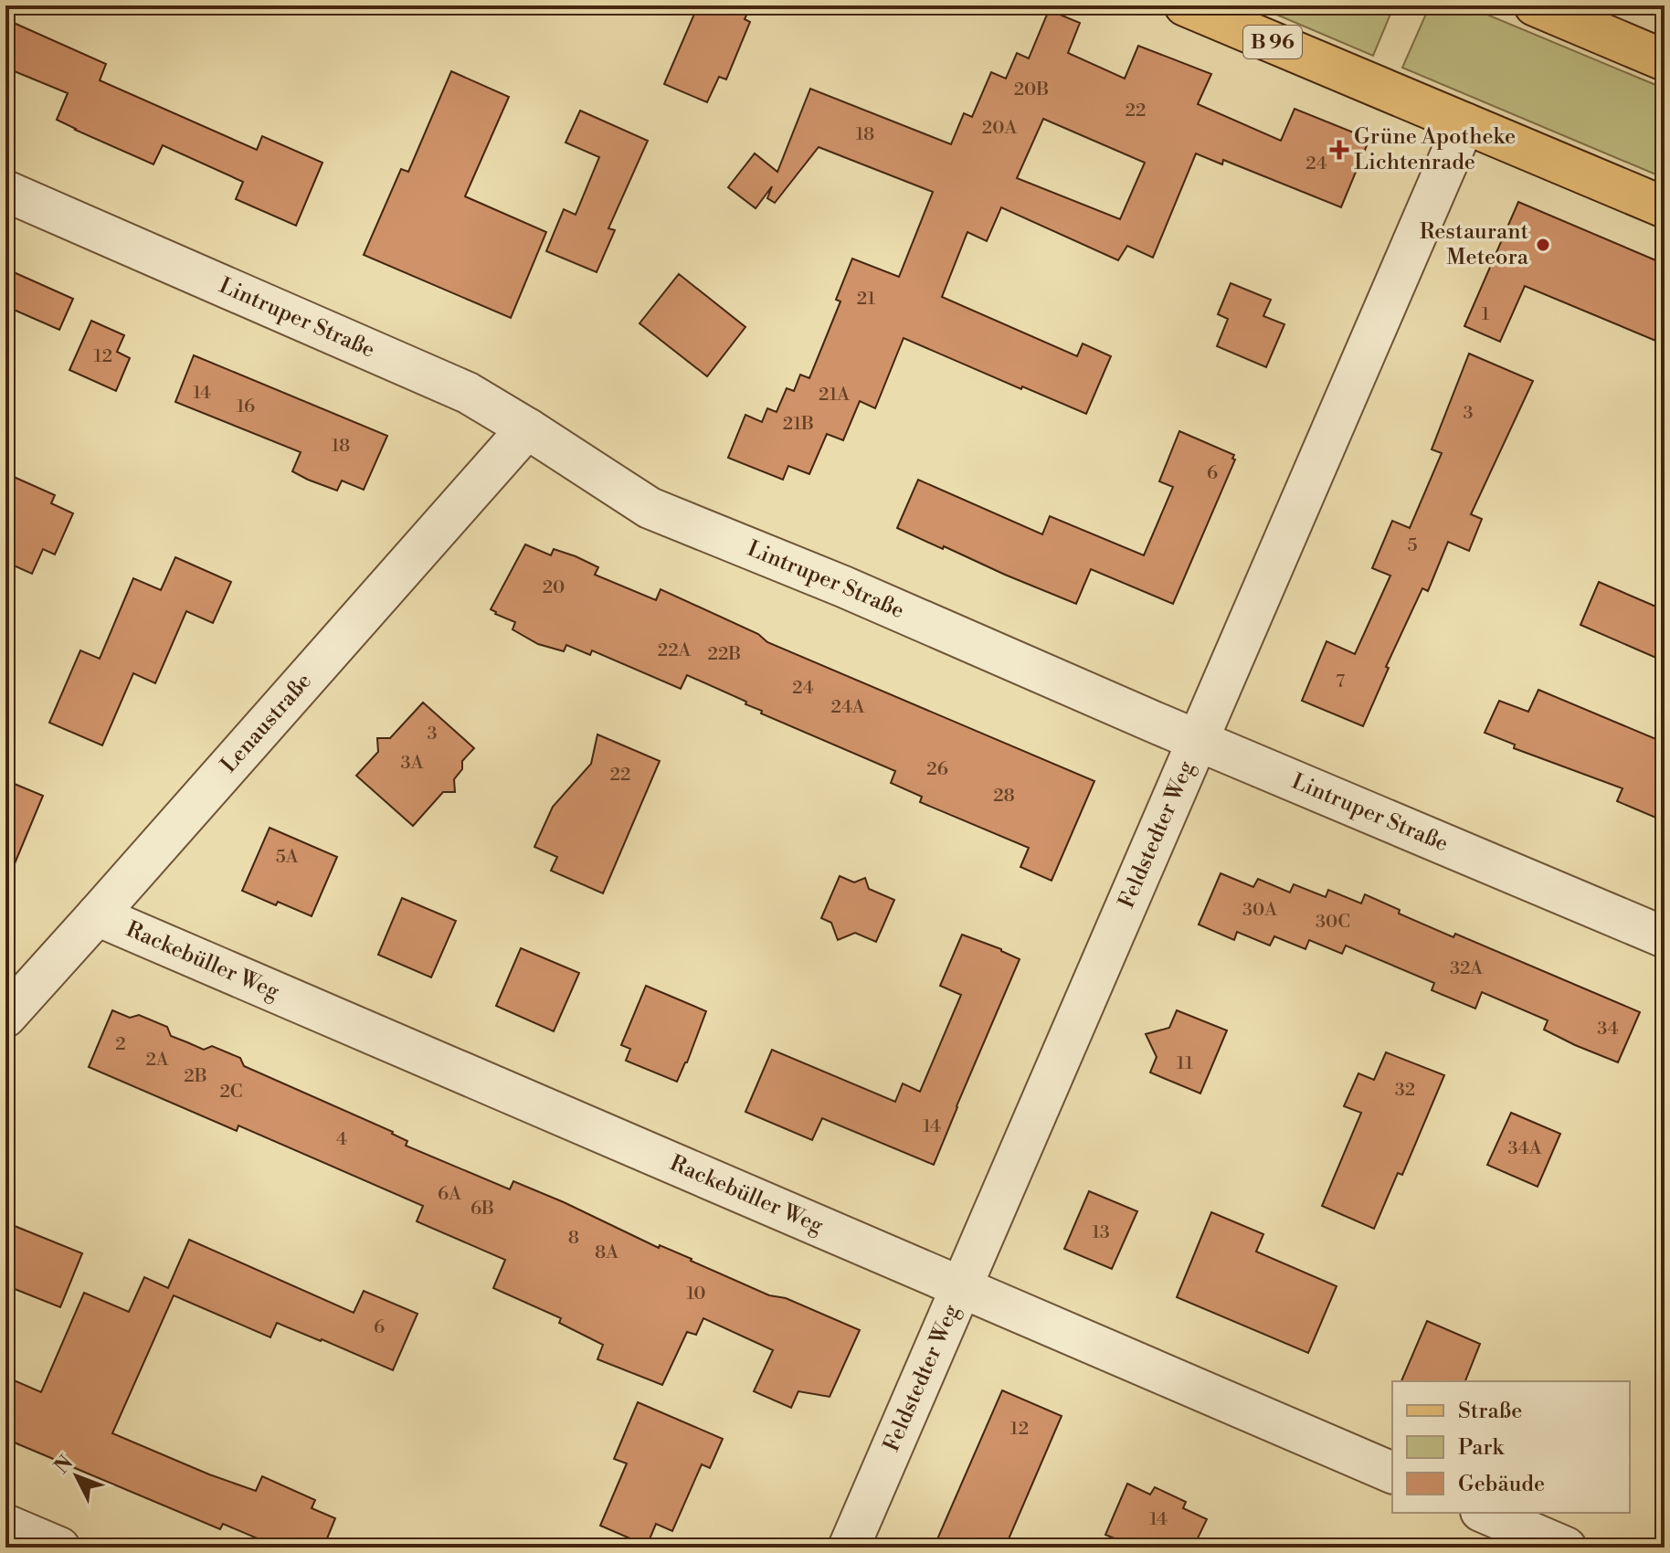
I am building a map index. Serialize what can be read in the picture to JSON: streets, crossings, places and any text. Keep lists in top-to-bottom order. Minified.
{"streets":{"main road":["B 96"],"street":["Lintruper Straße","Lenaustraße","Feldstedter Weg","Rackebüller Weg"]},"crossings":[["B 96","Feldstedter Weg"],["Lintruper Straße","Lenaustraße"],["Lintruper Straße","Feldstedter Weg"],["Lenaustraße","Rackebüller Weg"],["Feldstedter Weg","Rackebüller Weg"]],"places":{"health":["Grüne Apotheke Lichtenrade"],"other":["Restaurant Meteora"]},"house_numbers":["20B","22","20A","18","24","21","1","12","14","21A","16","3","21B","18","6","5","20","22A","22B","7","24","24A","3","3A","26","22","28","5A","30A","30C","32A","34","2","2A","11","2B","32","2C","14","4","34A","6A","6B","13","8","8A","10","6","12","14"],"legend":["Straße","Park","Gebäude"],"north":"top left"}
